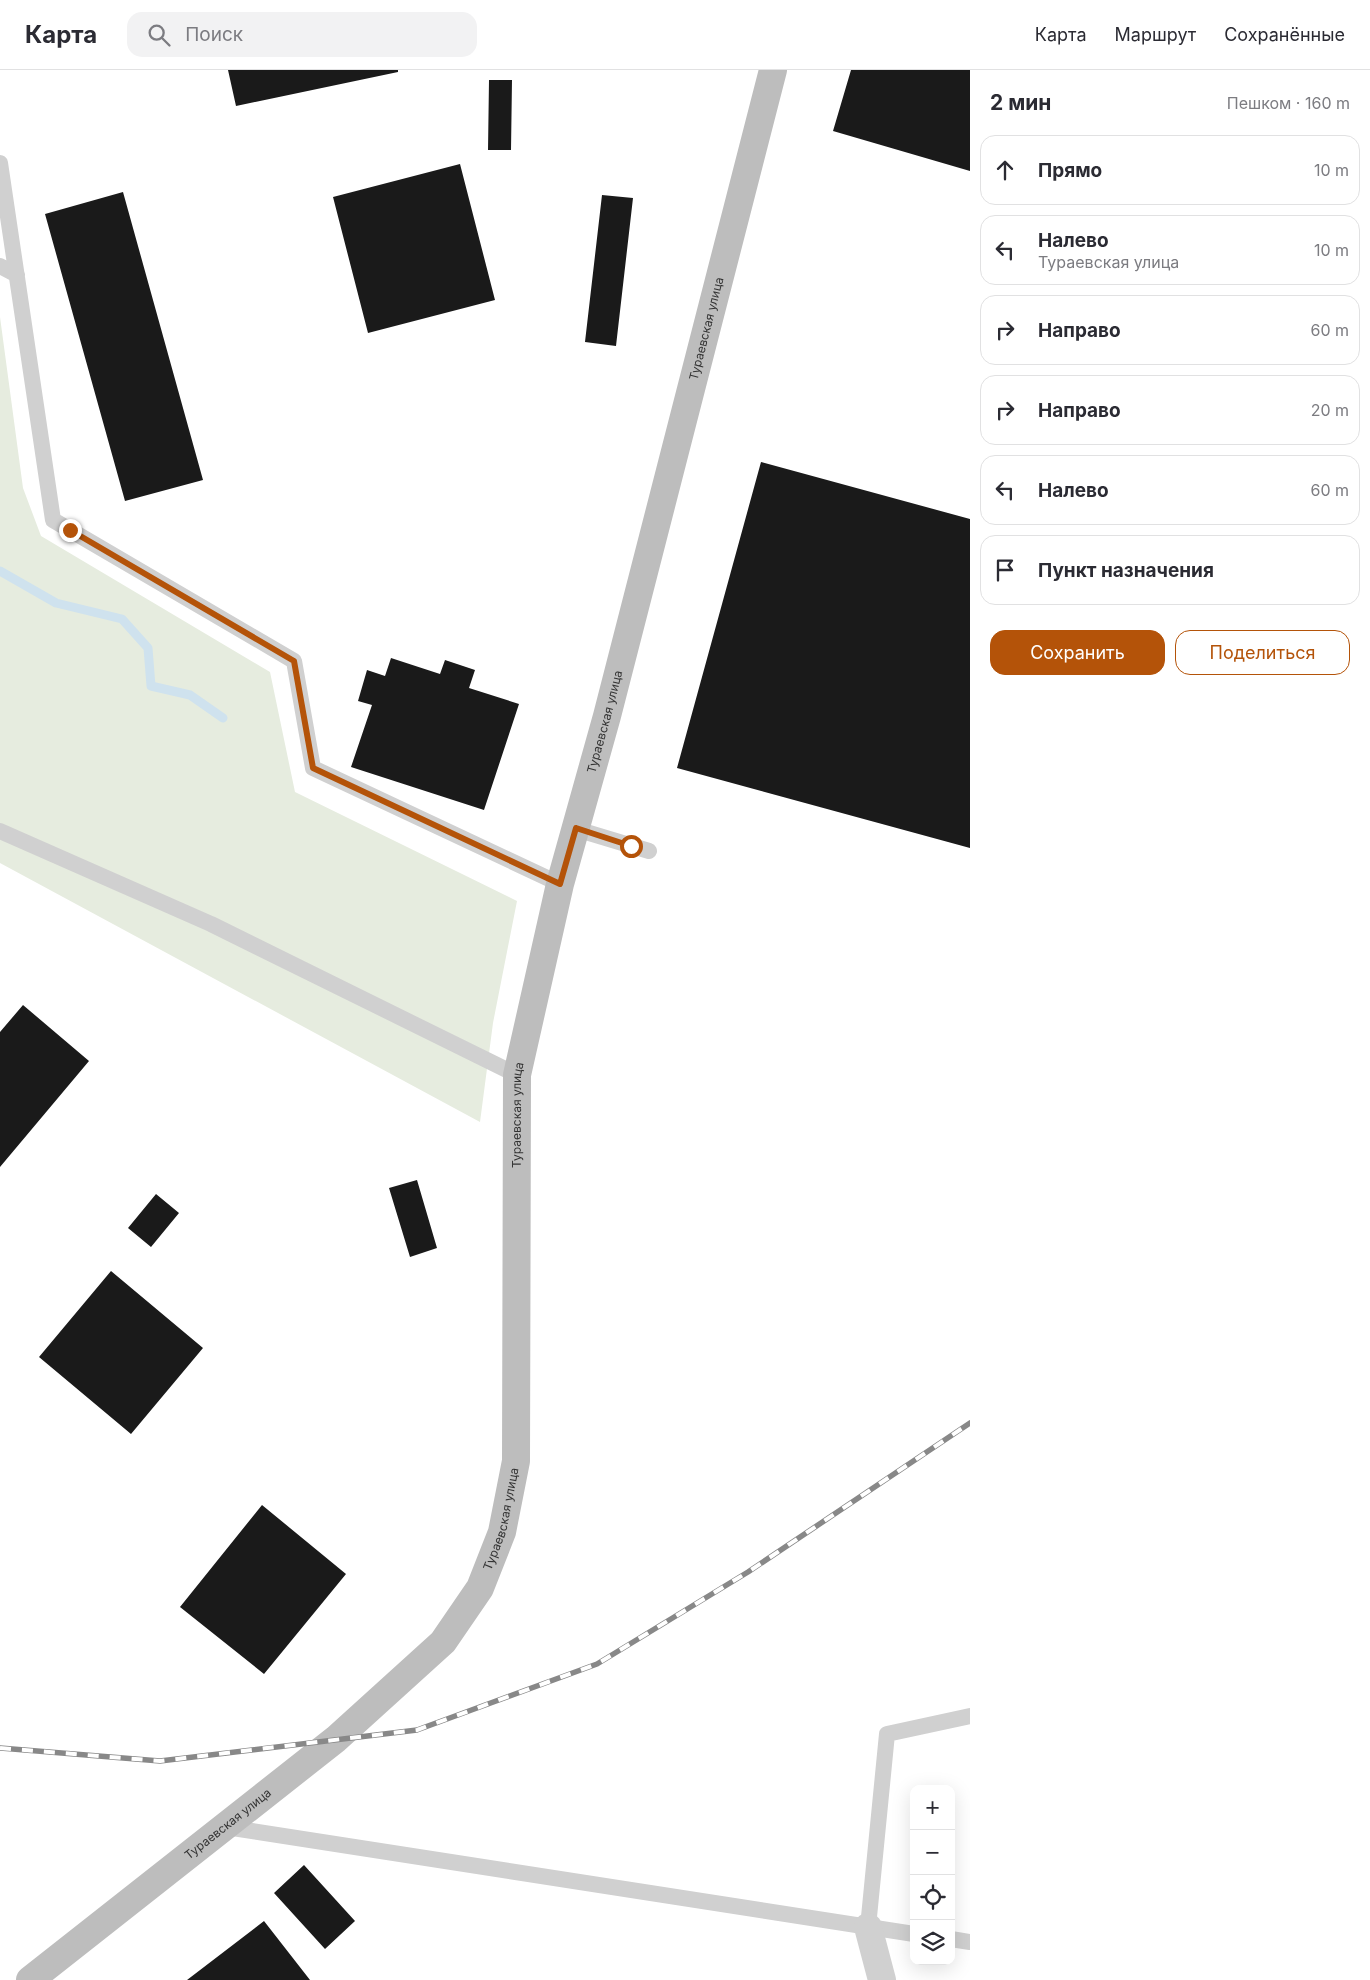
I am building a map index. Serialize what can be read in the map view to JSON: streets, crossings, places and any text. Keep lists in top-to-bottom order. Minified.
{"streets":{"main road":["Тураевская улица"]},"page":{"header":"Карта","search":"Поиск","nav":["Карта","Маршрут","Сохранённые"],"heading":["2 мин","Пешком · 160 m"],"list":[["Прямо","10 m"],["Налево","Тураевская улица","10 m"],["Направо","60 m"],["Направо","20 m"],["Налево","60 m"],"Пункт назначения"],"buttons":["Сохранить","Поделиться"],"map_buttons":["+","−"]}}
